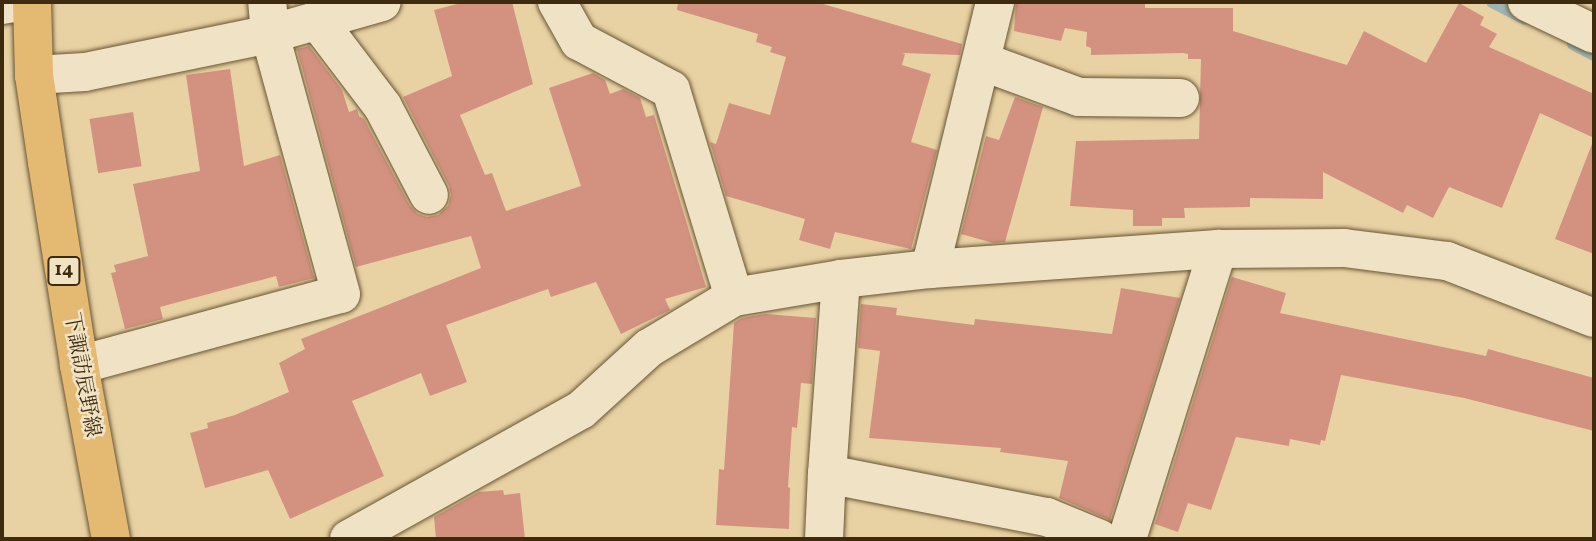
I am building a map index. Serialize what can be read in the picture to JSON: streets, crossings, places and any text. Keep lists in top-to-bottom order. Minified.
{"streets":{"main road":["14","下諏訪辰野線"]}}
